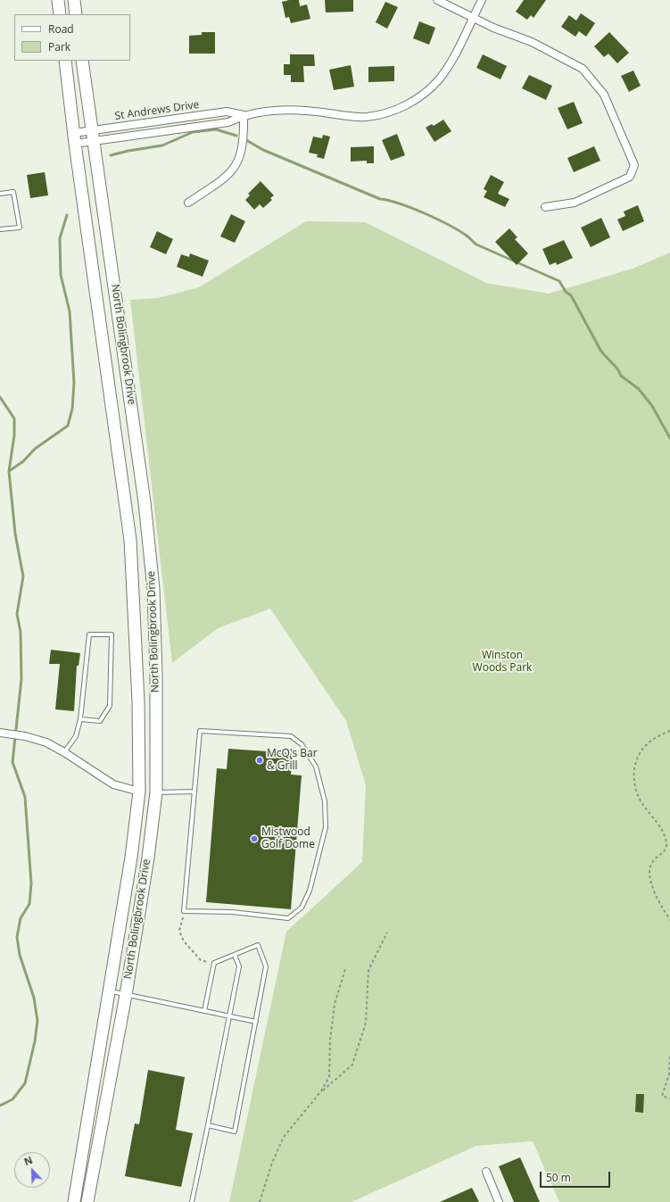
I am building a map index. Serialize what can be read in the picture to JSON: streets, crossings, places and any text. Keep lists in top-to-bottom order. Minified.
{"streets":{"main road":["North Bolingbrook Drive"],"street":["St Andrews Drive"]},"crossings":[["St Andrews Drive","North Bolingbrook Drive"]],"parks":["Winston Woods Park"],"places":["McQ's Bar & Grill","Mistwood Golf Dome"],"legend":["Road","Park"],"scale_bar":"50 m","north":"top left"}
